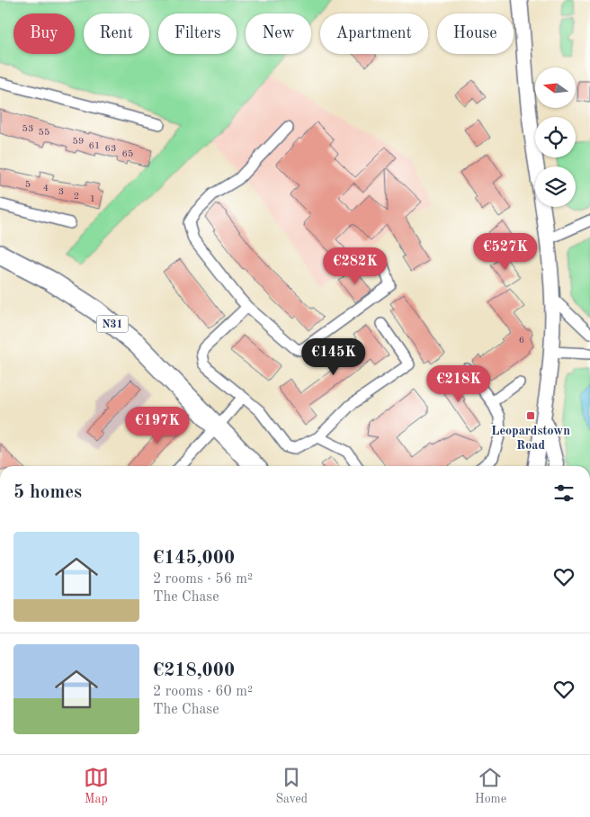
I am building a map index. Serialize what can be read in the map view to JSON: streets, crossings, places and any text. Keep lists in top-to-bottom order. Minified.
{"streets":{"highway":["N31"]},"places":{"transit":["Leopardstown Road"]},"house_numbers":["53","55","59","61","63","65","5","4","3","2","1","6"],"north":"left","page":{"chip":["Buy","Rent","Filters","New","Apartment","House"],"price":["€527K","€282K","€145K","€218K","€197K"],"heading":"5 homes","list":[{"name":"€145,000","note":"2 rooms · 56 m² · The Chase"},{"name":"€218,000","note":"2 rooms · 60 m² · The Chase"}],"tabs":["Map","Saved","Home"]}}
